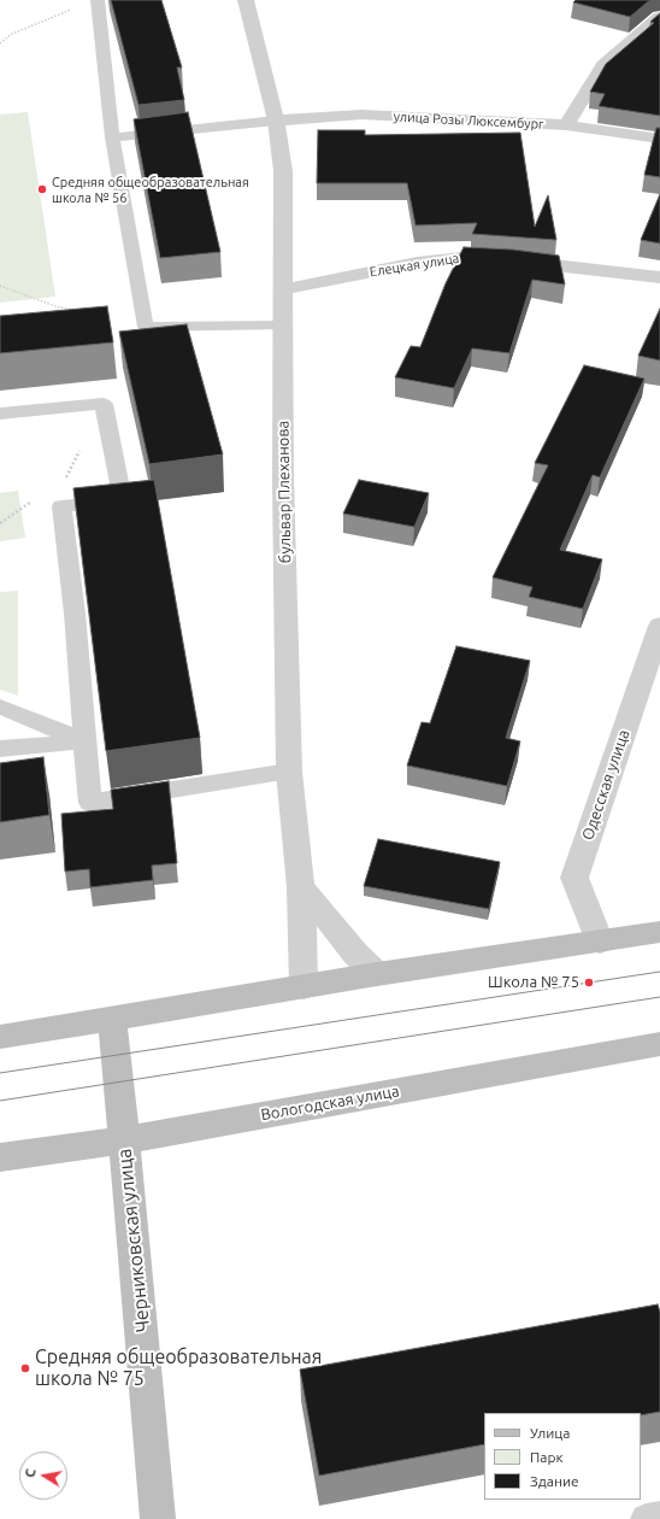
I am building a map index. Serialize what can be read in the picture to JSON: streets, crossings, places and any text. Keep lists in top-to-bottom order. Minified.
{"streets":{"main road":["Вологодская улица","Черниковская улица"],"street":["улица Розы Люксембург","Елецкая улица","бульвар Плеханова","Одесская улица"]},"crossings":[["улица Розы Люксембург","бульвар Плеханова"],["Елецкая улица","бульвар Плеханова"],["Вологодская улица","Черниковская улица"]],"places":["Средняя общеобразовательная школа № 56","Школа № 75","Средняя общеобразовательная школа № 75"],"legend":["Улица","Парк","Здание"],"north":"left"}
